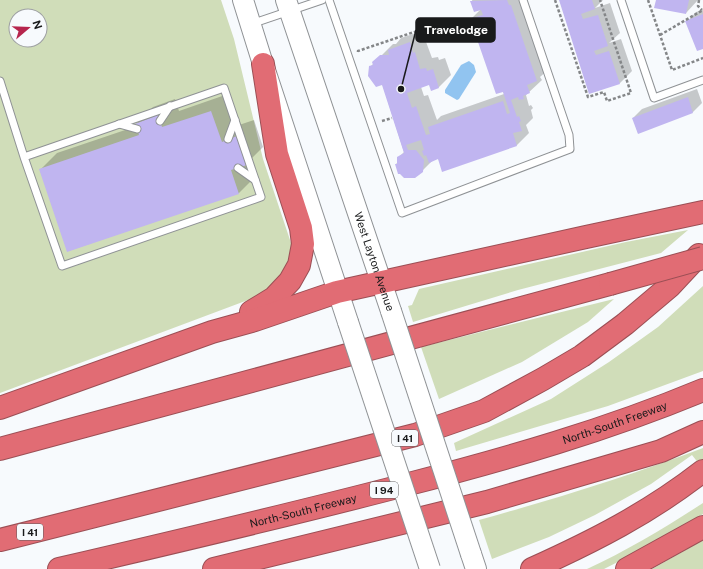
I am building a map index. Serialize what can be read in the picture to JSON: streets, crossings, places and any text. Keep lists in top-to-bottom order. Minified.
{"streets":{"highway":["North-South Freeway","I 41","I 94"],"main road":["West Layton Avenue"]},"places":["Travelodge"],"north":"right"}
